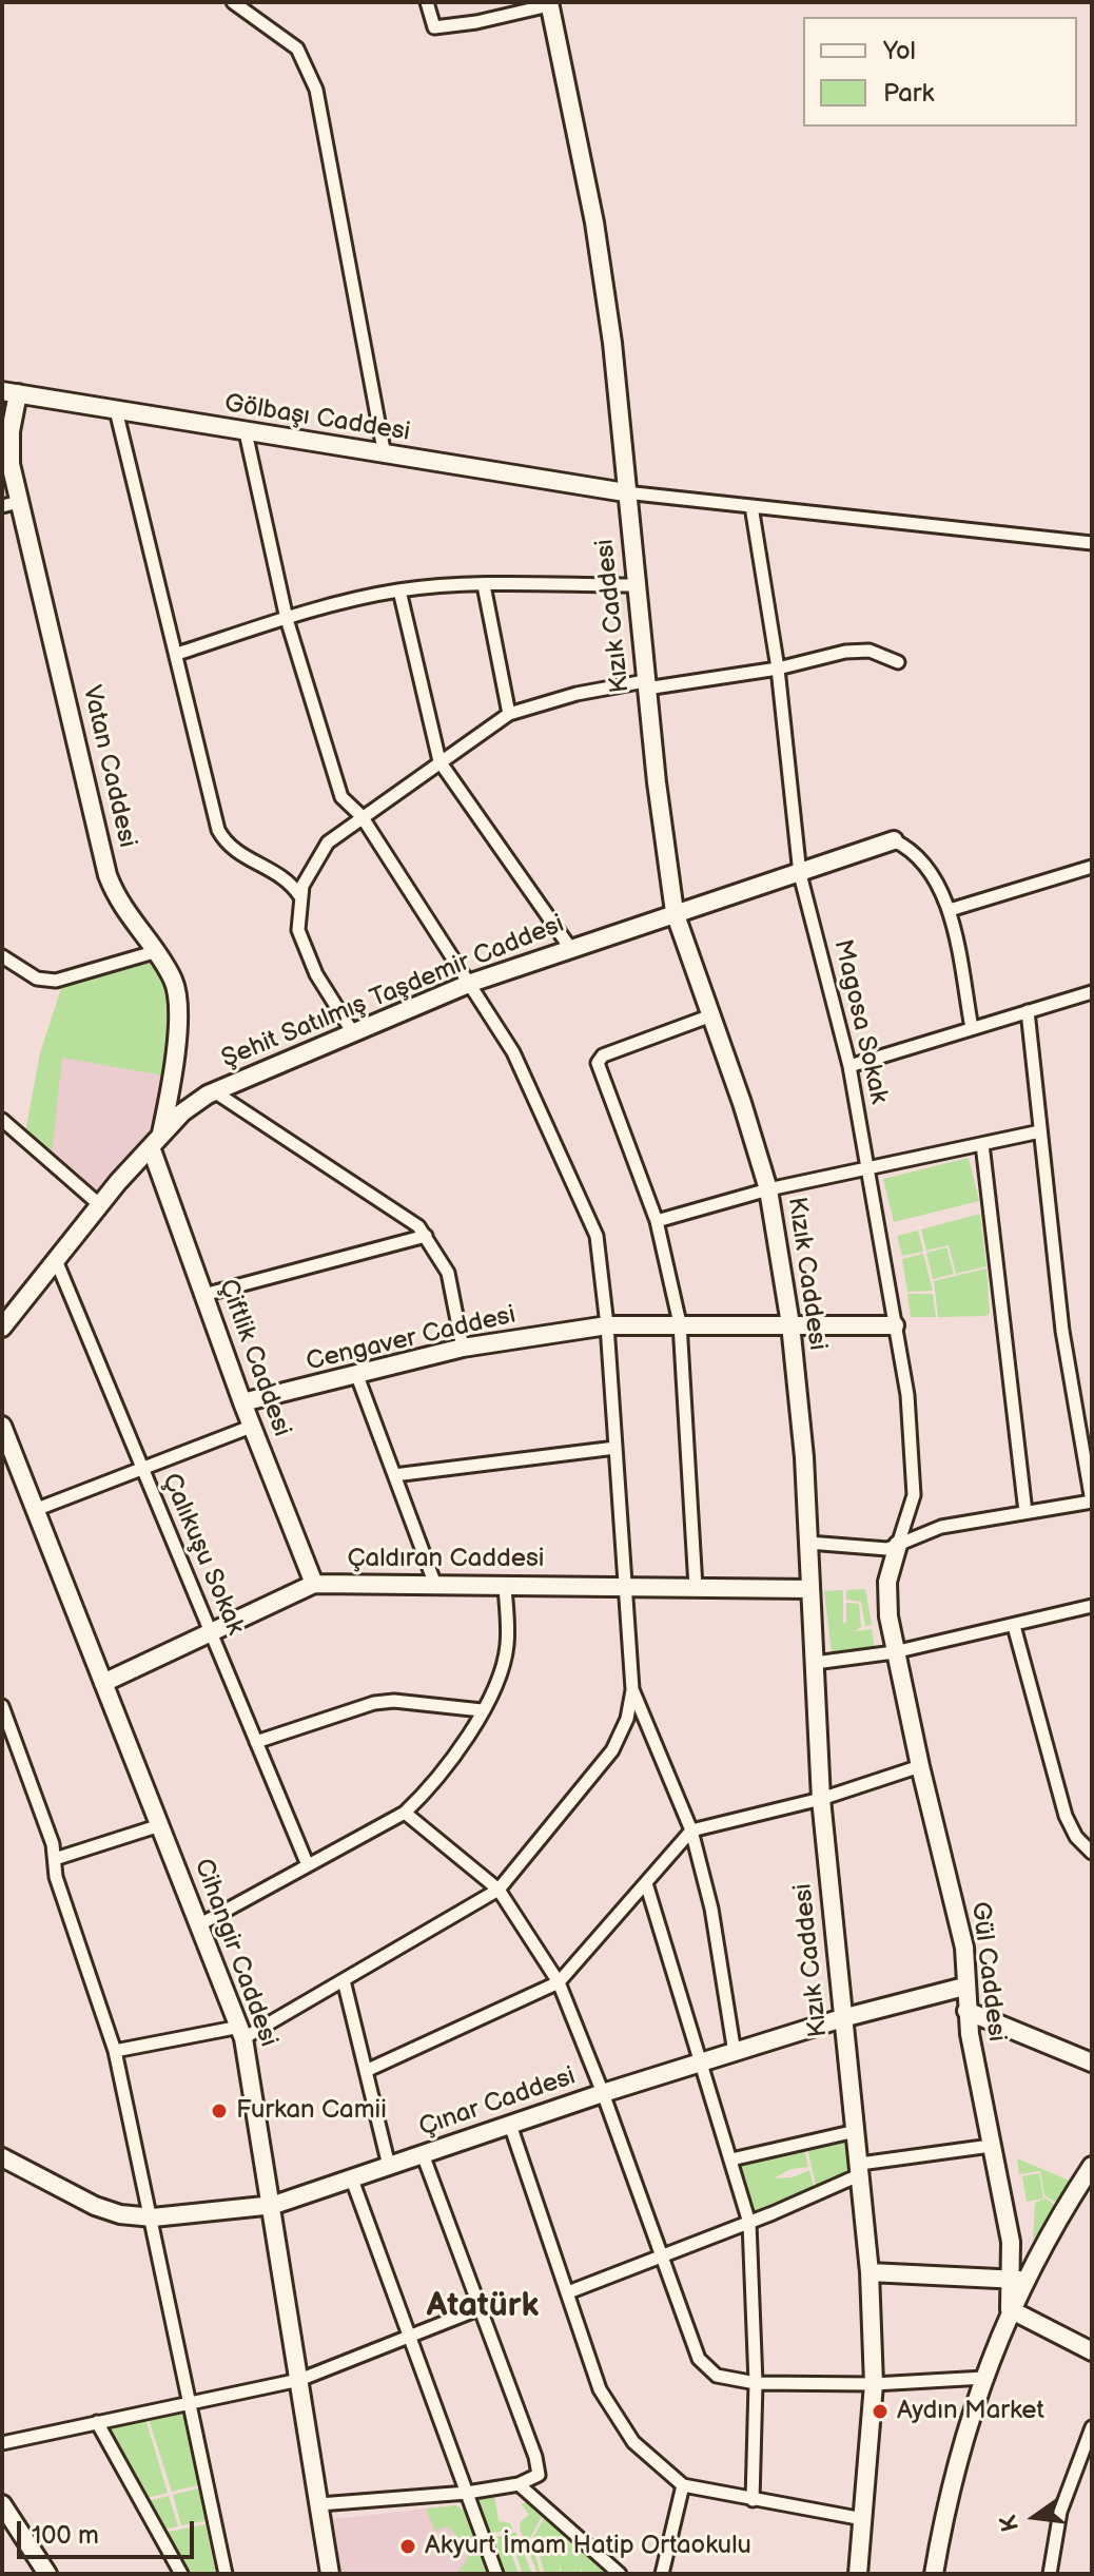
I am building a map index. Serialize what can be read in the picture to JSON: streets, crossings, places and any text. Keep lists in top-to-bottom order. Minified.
{"streets":{"street":["Gölbaşı Caddesi","Kızık Caddesi","Vatan Caddesi","Şehit Satılmış Taşdemir Caddesi","Magosa Sokak","Cengaver Caddesi","Çiftlik Caddesi","Çalıkuşu Sokak","Çaldıran Caddesi","Cihangir Caddesi","Gül Caddesi","Çınar Caddesi"]},"crossings":[["Gölbaşı Caddesi","Kızık Caddesi"],["Gölbaşı Caddesi","Vatan Caddesi"],["Kızık Caddesi","Şehit Satılmış Taşdemir Caddesi"],["Kızık Caddesi","Cengaver Caddesi"],["Kızık Caddesi","Çaldıran Caddesi"],["Kızık Caddesi","Çınar Caddesi"],["Vatan Caddesi","Şehit Satılmış Taşdemir Caddesi"],["Vatan Caddesi","Çiftlik Caddesi"],["Şehit Satılmış Taşdemir Caddesi","Magosa Sokak"],["Şehit Satılmış Taşdemir Caddesi","Çiftlik Caddesi"],["Şehit Satılmış Taşdemir Caddesi","Çalıkuşu Sokak"],["Magosa Sokak","Cengaver Caddesi"],["Magosa Sokak","Gül Caddesi"],["Cengaver Caddesi","Çiftlik Caddesi"],["Çiftlik Caddesi","Çaldıran Caddesi"],["Çalıkuşu Sokak","Çaldıran Caddesi"],["Çaldıran Caddesi","Cihangir Caddesi"],["Cihangir Caddesi","Çınar Caddesi"],["Gül Caddesi","Çınar Caddesi"]],"districts":["Atatürk"],"places":["Furkan Camii","Aydın Market","Akyurt İmam Hatip Ortaokulu"],"legend":["Yol","Park"],"scale_bar":"100 m","north":"left"}
